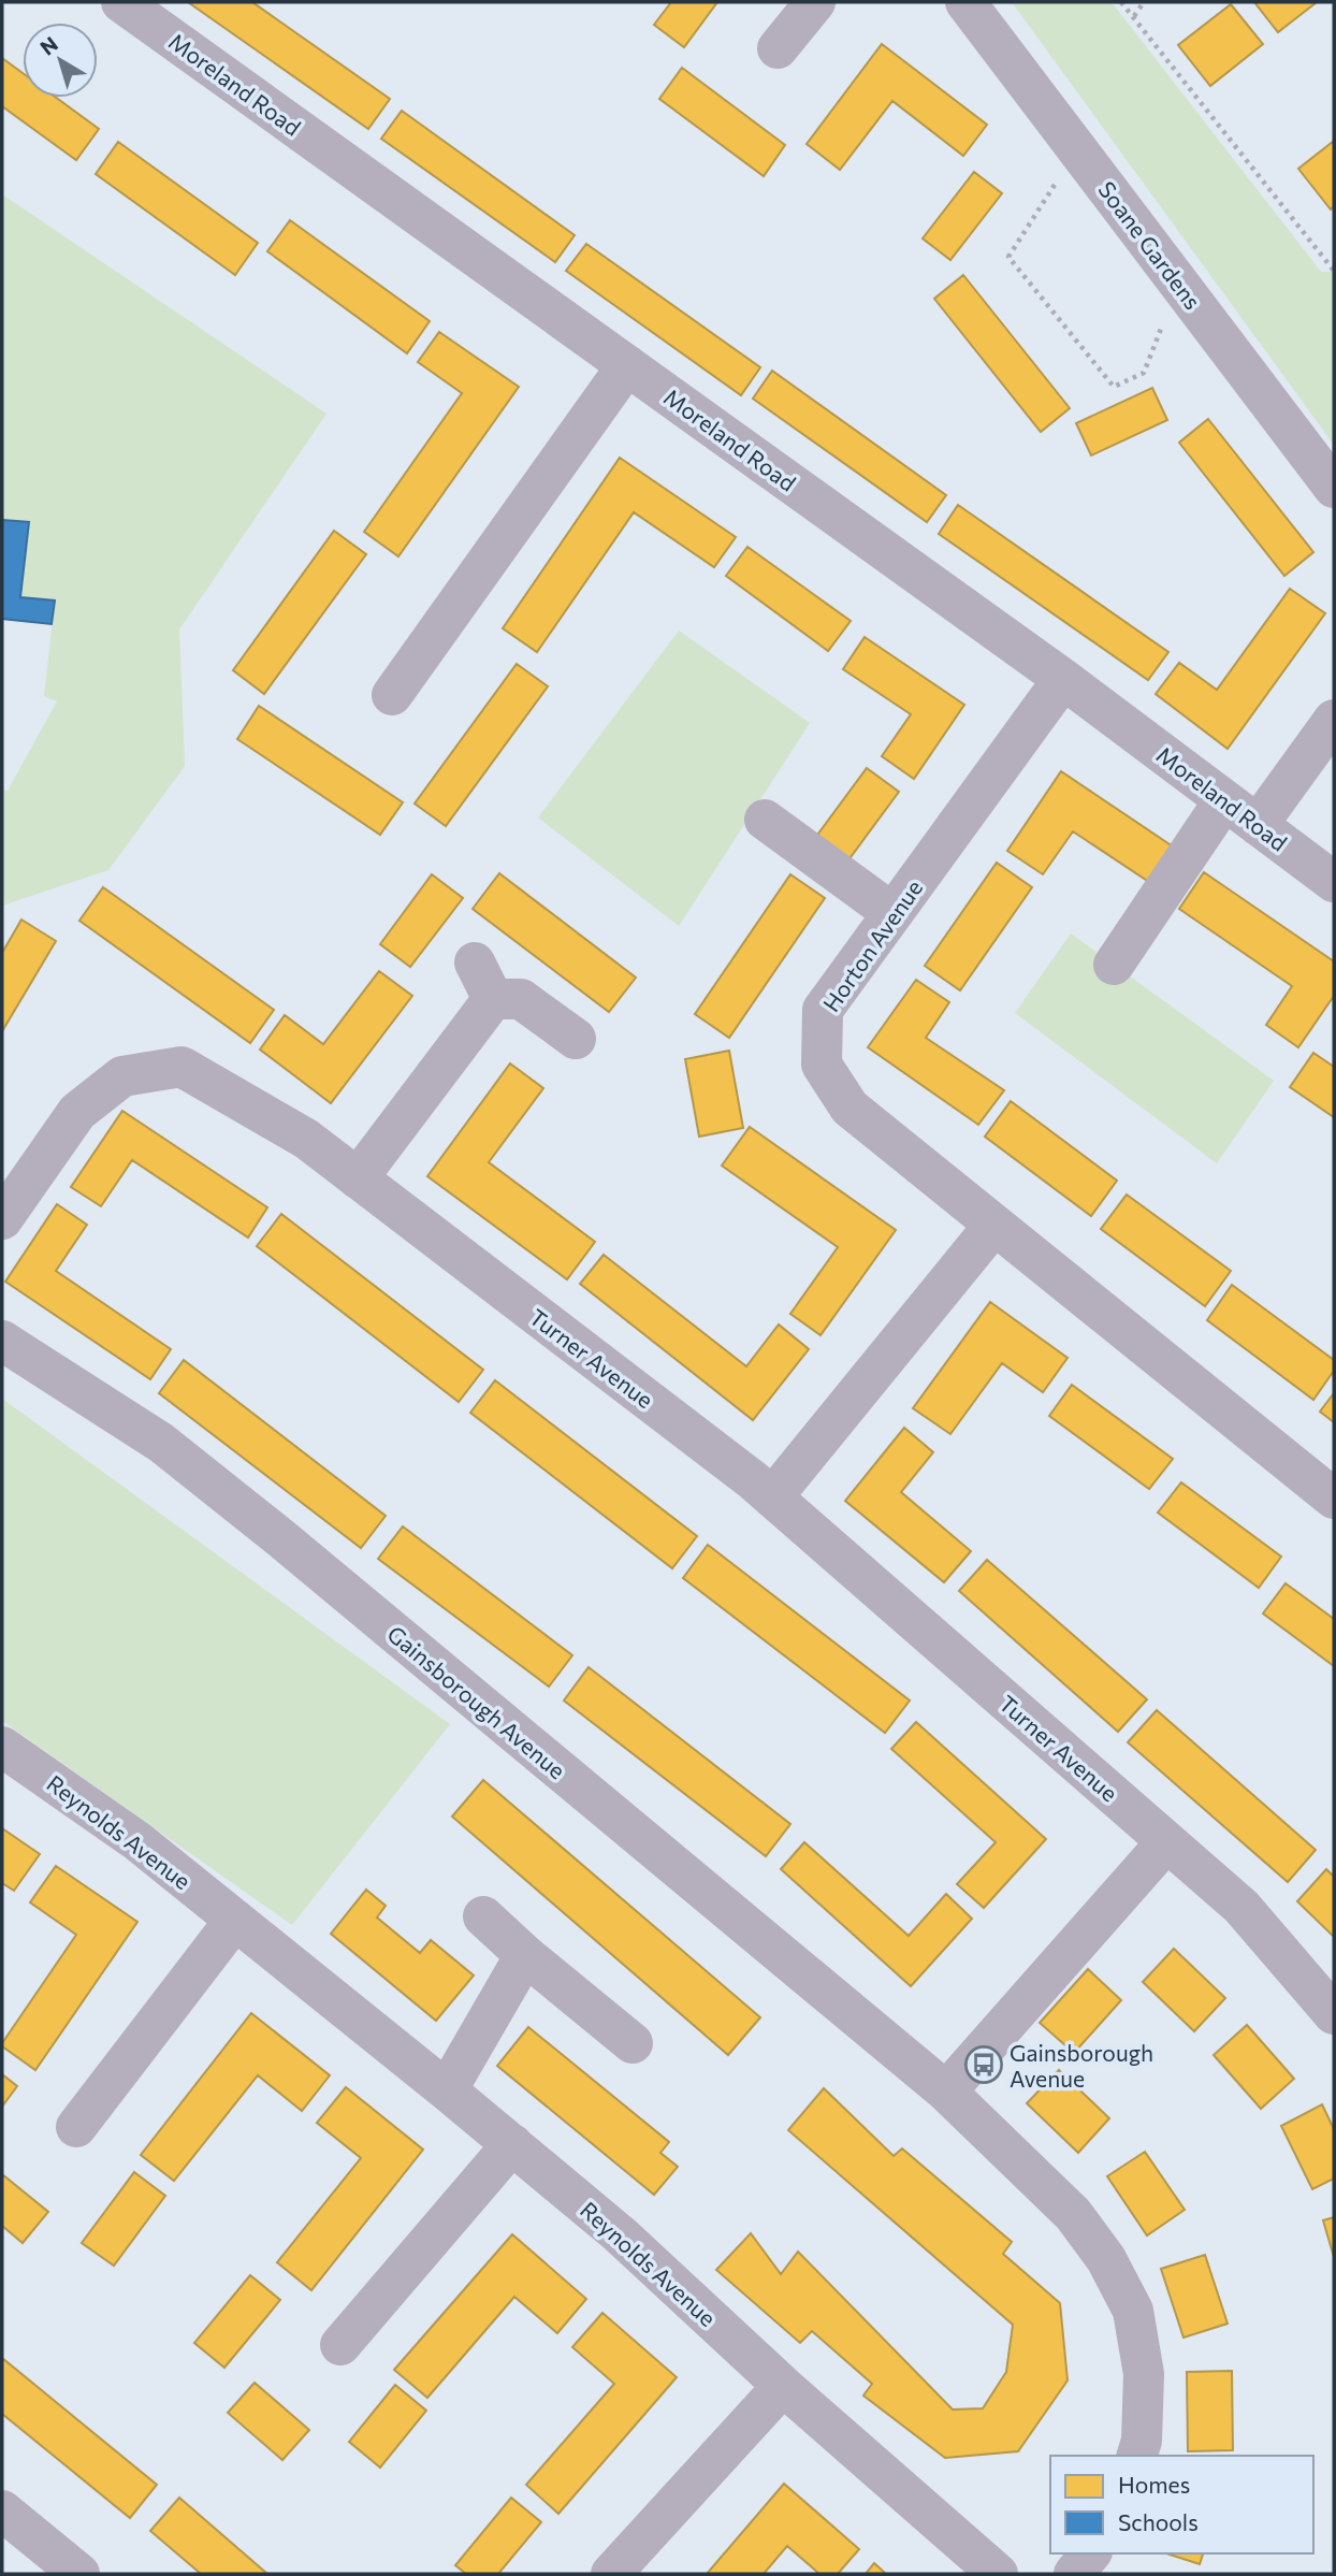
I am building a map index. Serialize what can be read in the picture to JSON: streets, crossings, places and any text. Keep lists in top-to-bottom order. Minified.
{"streets":{"street":["Moreland Road","Soane Gardens","Horton Avenue","Turner Avenue","Gainsborough Avenue","Reynolds Avenue"]},"crossings":[["Moreland Road","Horton Avenue"]],"places":{"bus stop":["Gainsborough Avenue"]},"legend":["Homes","Schools"],"north":"top left"}
